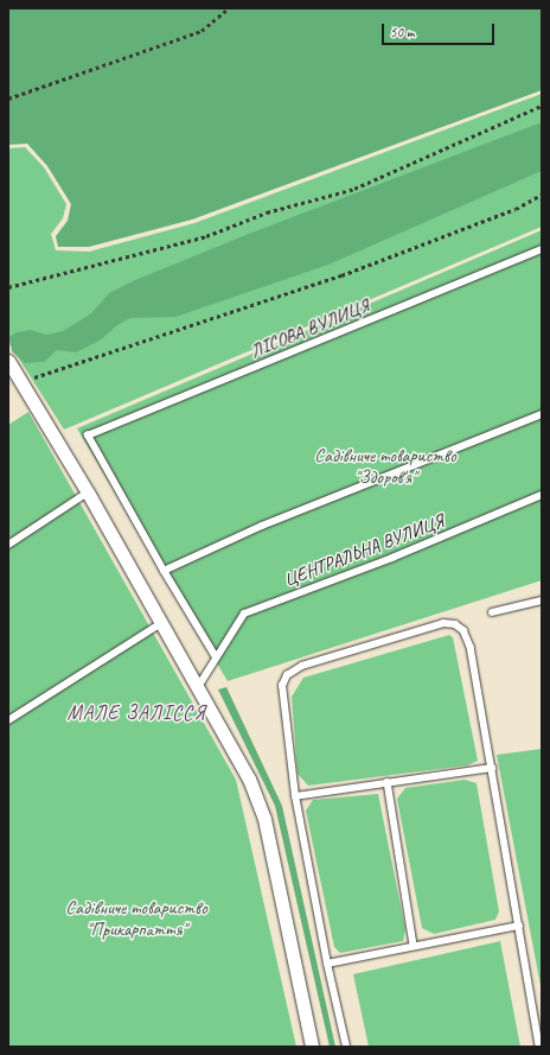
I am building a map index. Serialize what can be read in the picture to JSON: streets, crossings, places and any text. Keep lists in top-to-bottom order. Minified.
{"streets":{"lane":["ЛІСОВА ВУЛИЦЯ","ЦЕНТРАЛЬНА ВУЛИЦЯ"]},"districts":["МАЛЕ ЗАЛІССЯ"],"parks":["Садівниче товариство \"Здоров'я\"","Садівниче товариство \"Прикарпаття\""],"scale_bar":"50 m"}
